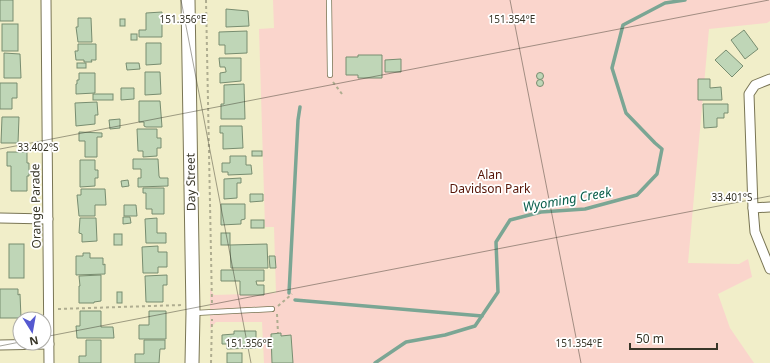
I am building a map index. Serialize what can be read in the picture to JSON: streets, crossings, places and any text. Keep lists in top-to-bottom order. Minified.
{"streets":{"street":["Day Street","Orange Parade"]},"water":["Wyoming Creek"],"parks":["Alan Davidson Park"],"scale_bar":"50 m","north":"bottom","coordinates":["151.356°E","151.354°E","33.402°S","33.401°S"]}
